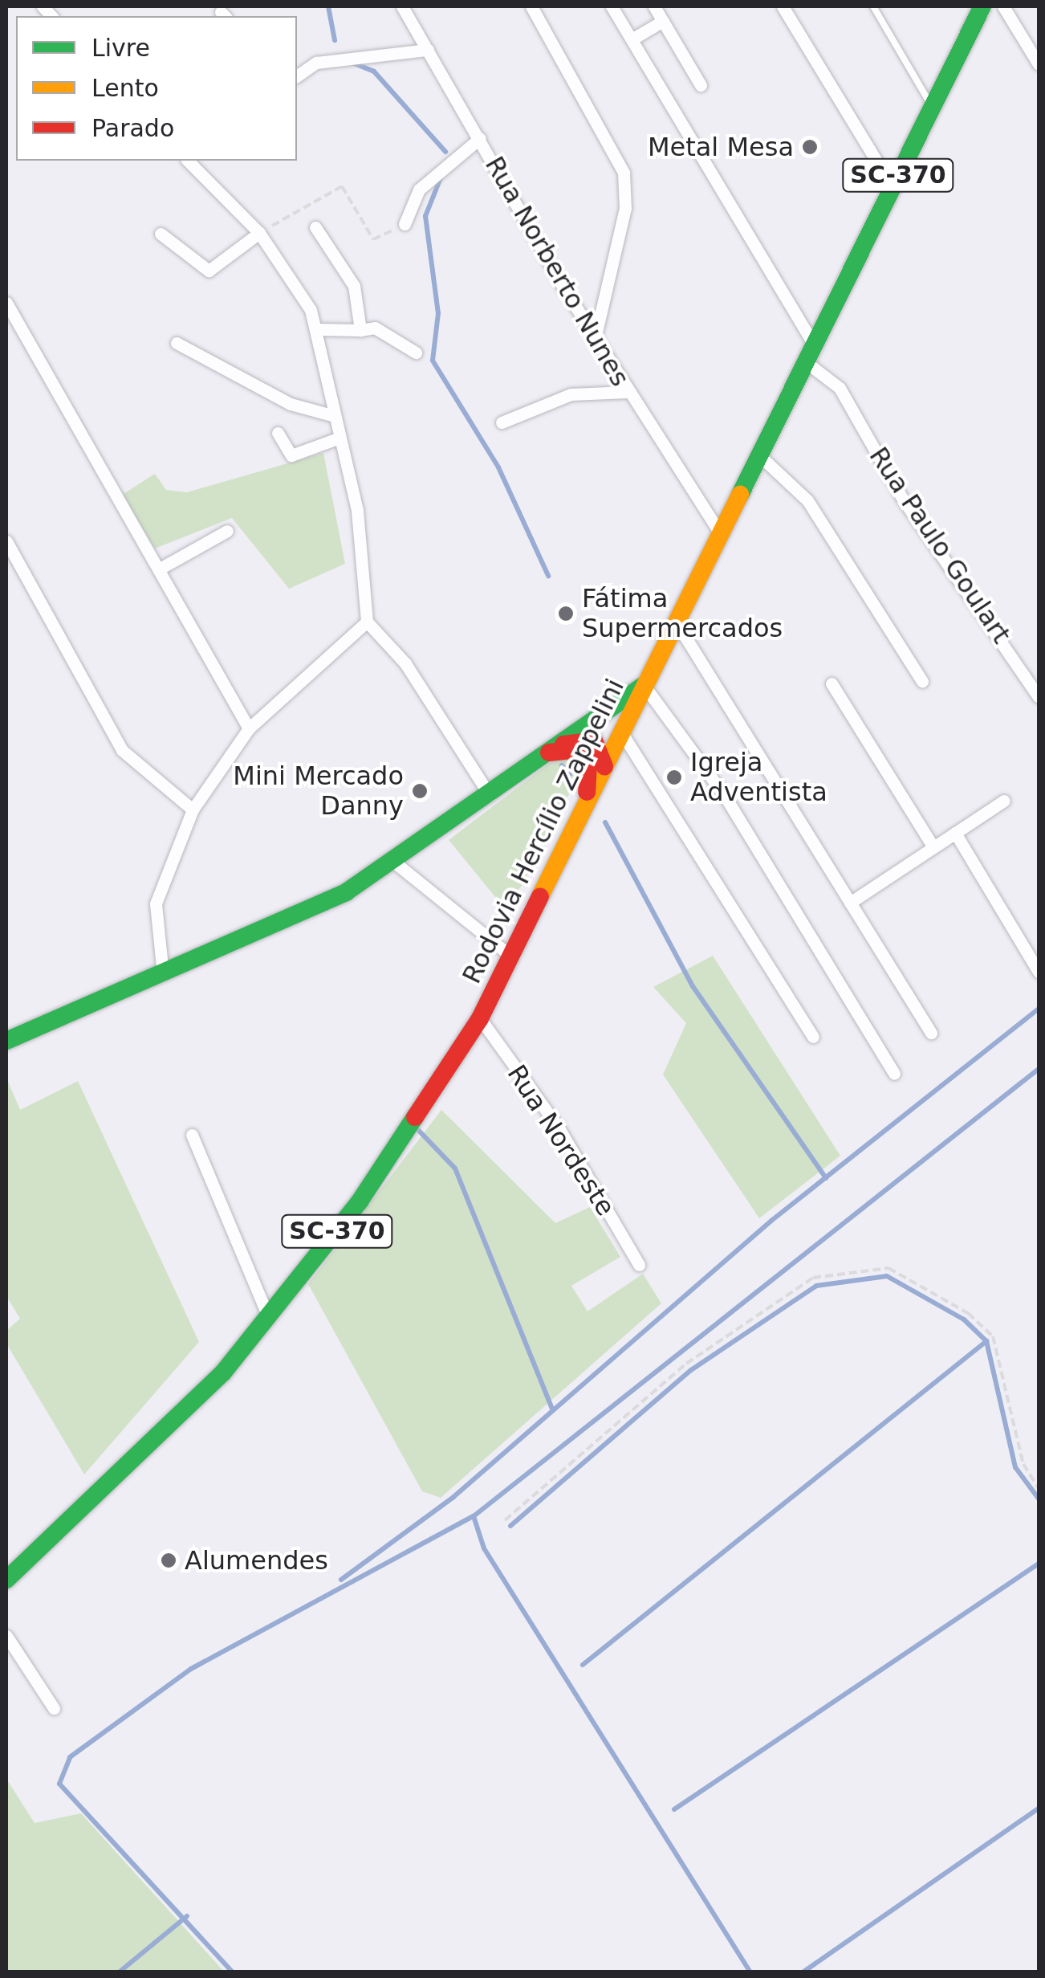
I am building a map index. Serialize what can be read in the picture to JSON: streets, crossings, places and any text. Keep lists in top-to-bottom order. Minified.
{"streets":{"main road":["SC-370","Rodovia Hercílio Zappelini"],"street":["Rua Norberto Nunes","Rua Paulo Goulart","Rua Nordeste"]},"crossings":[["Rua Norberto Nunes","Rodovia Hercílio Zappelini"],["Rua Paulo Goulart","Rodovia Hercílio Zappelini"],["Rodovia Hercílio Zappelini","Rua Nordeste"]],"places":["Metal Mesa","Fátima Supermercados","Igreja Adventista","Mini Mercado Danny","Alumendes"],"legend":["Livre","Lento","Parado"]}
